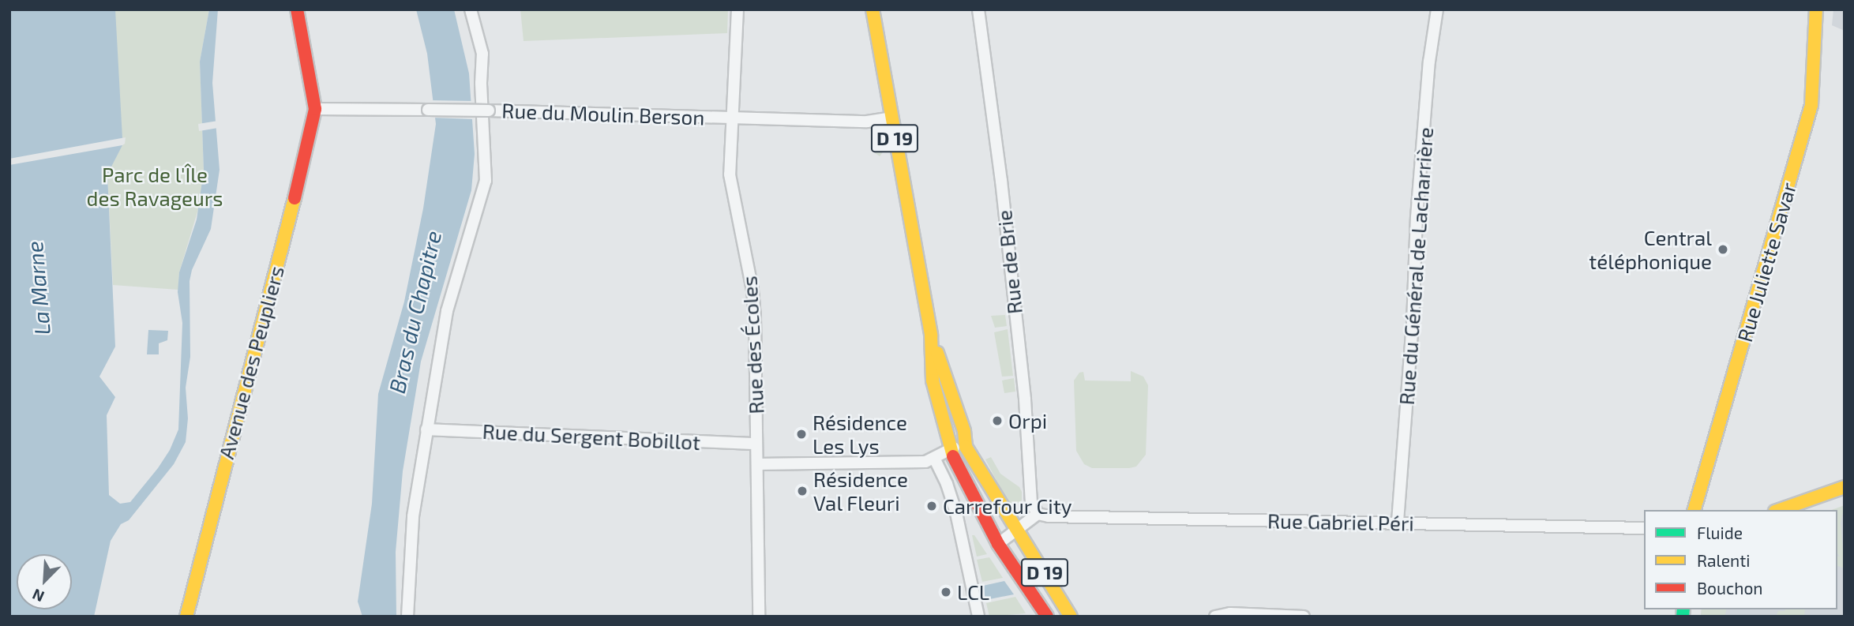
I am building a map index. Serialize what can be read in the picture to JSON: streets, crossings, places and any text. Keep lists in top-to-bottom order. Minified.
{"streets":{"street":["Rue du Moulin Berson","D 19","Rue de Brie","Rue Juliette Savar","Rue du Général de Lacharrière","Rue des Écoles","Avenue des Peupliers","Rue du Sergent Bobillot","Rue Gabriel Péri"]},"crossings":[["Rue du Moulin Berson","D 19"],["Rue du Moulin Berson","Rue des Écoles"],["Rue du Moulin Berson","Avenue des Peupliers"],["Rue de Brie","Rue Gabriel Péri"],["Rue du Général de Lacharrière","Rue Gabriel Péri"],["Rue des Écoles","Rue du Sergent Bobillot"]],"water":["La Marne","Bras du Chapitre"],"parks":["Parc de l'Île des Ravageurs"],"places":["Central téléphonique","Orpi","Résidence Les Lys","Résidence Val Fleuri","Carrefour City","LCL"],"legend":["Fluide","Ralenti","Bouchon"],"north":"bottom left"}
